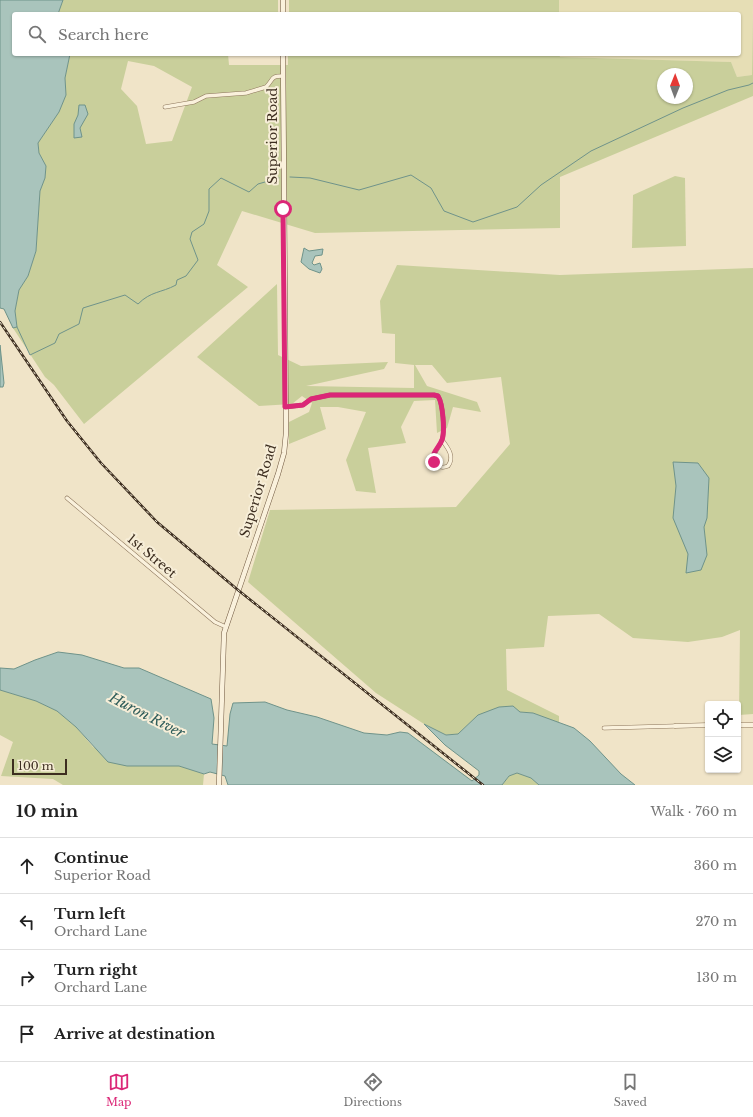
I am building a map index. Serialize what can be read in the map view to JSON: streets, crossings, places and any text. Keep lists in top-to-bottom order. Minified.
{"streets":{"main road":["Superior Road"],"street":["1st Street"]},"crossings":[["Superior Road","1st Street"]],"water":["Huron River"],"scale_bar":"100 m","north":"top","page":{"search":"Search here","scale":"100 m","heading":["10 min","Walk · 760 m"],"list":[["Continue","Superior Road","360 m"],["Turn left","Orchard Lane","270 m"],["Turn right","Orchard Lane","130 m"],"Arrive at destination"],"nav":["Map","Directions","Saved"]}}
